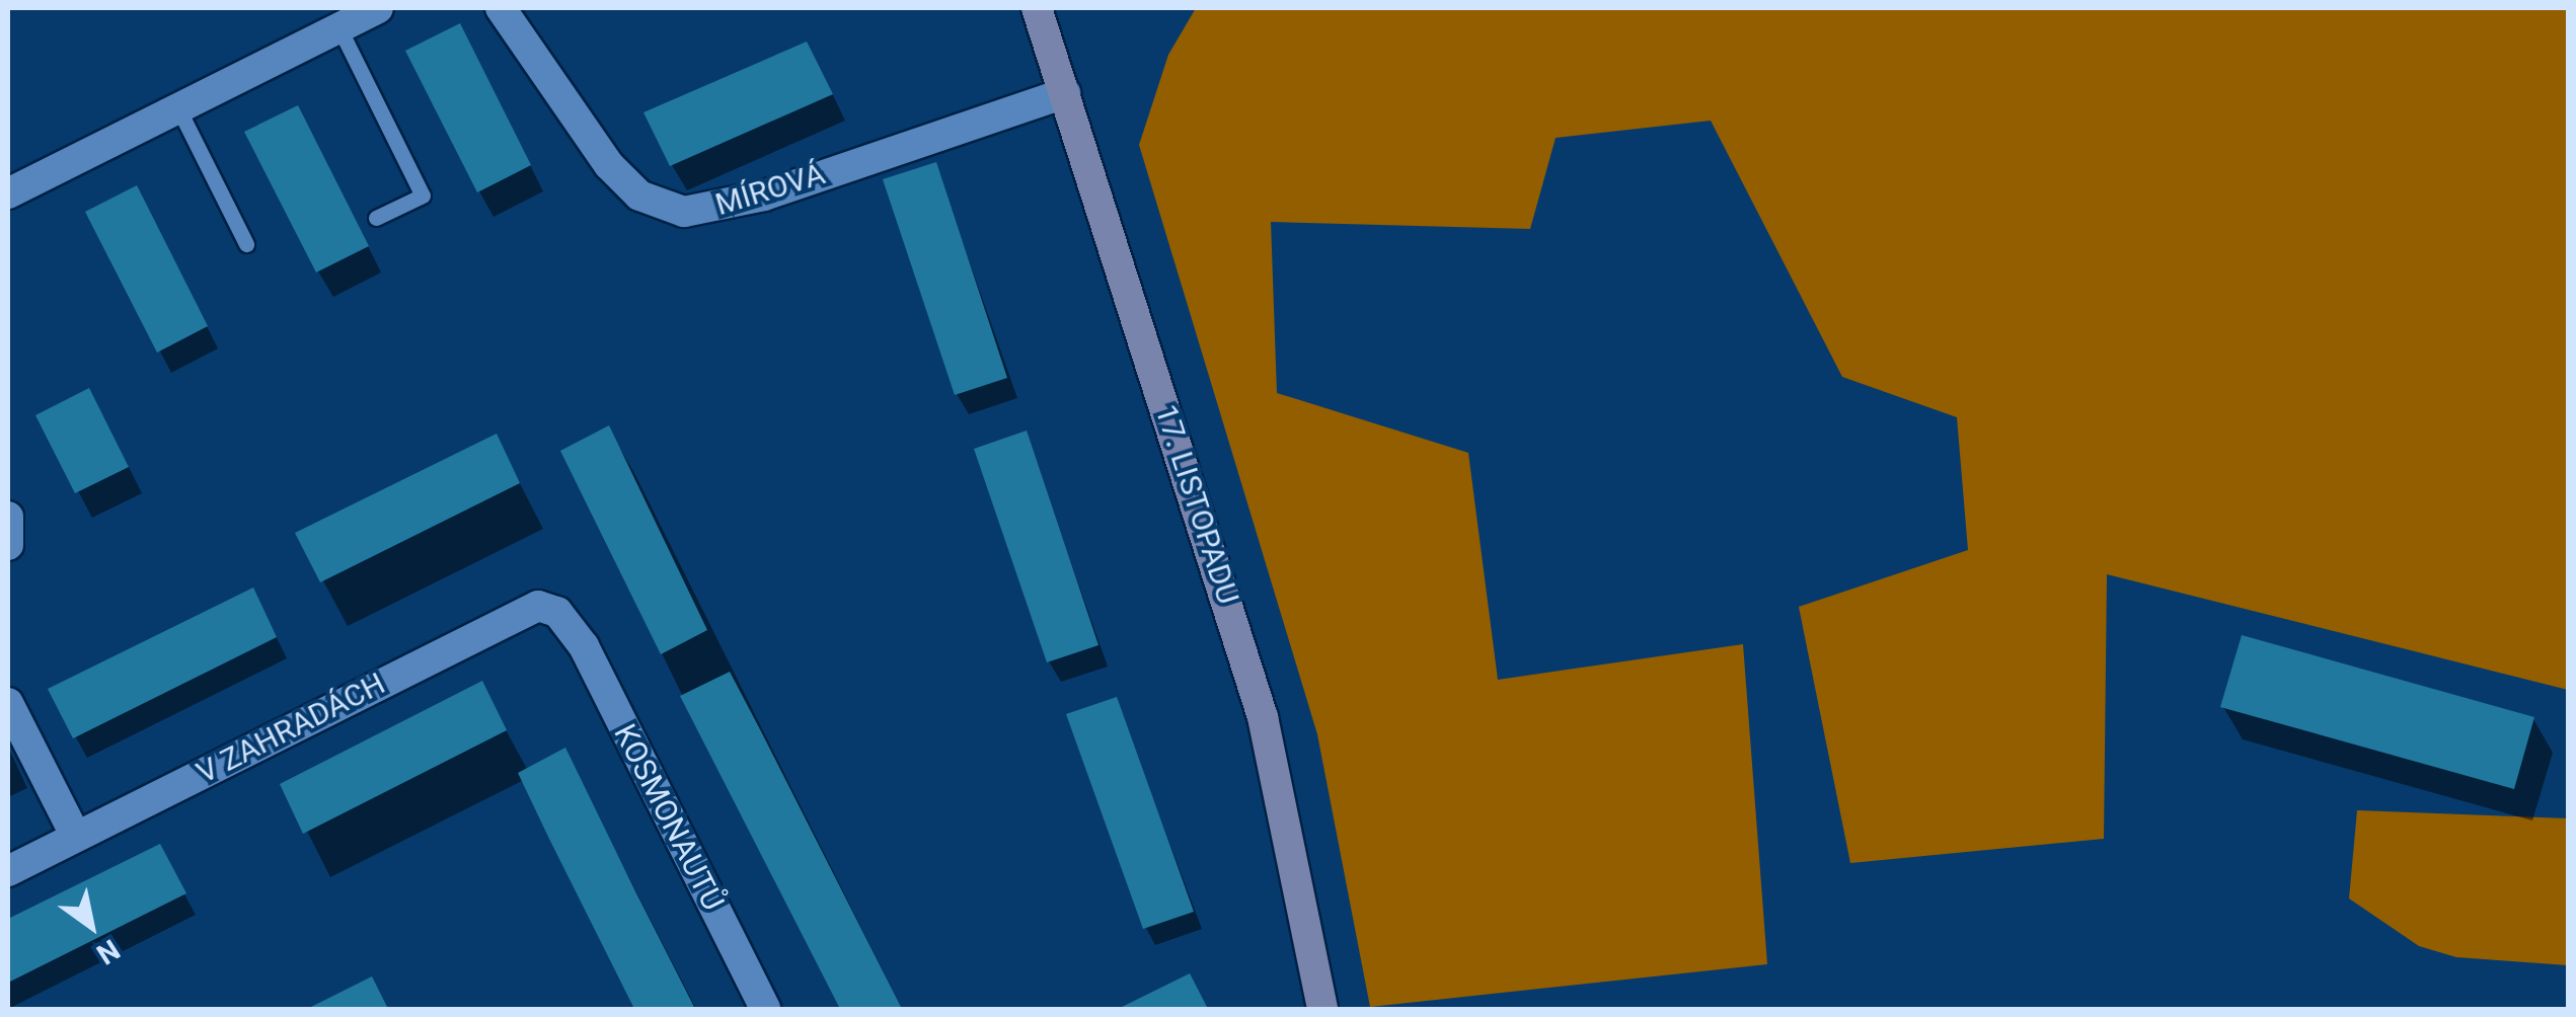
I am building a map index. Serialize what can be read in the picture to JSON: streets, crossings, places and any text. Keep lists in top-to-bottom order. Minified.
{"streets":{"street":["MÍROVÁ","17. LISTOPADU","V ZAHRADÁCH","KOSMONAUTŮ"]},"crossings":[["MÍROVÁ","17. LISTOPADU"],["V ZAHRADÁCH","KOSMONAUTŮ"]],"north":"bottom right"}
